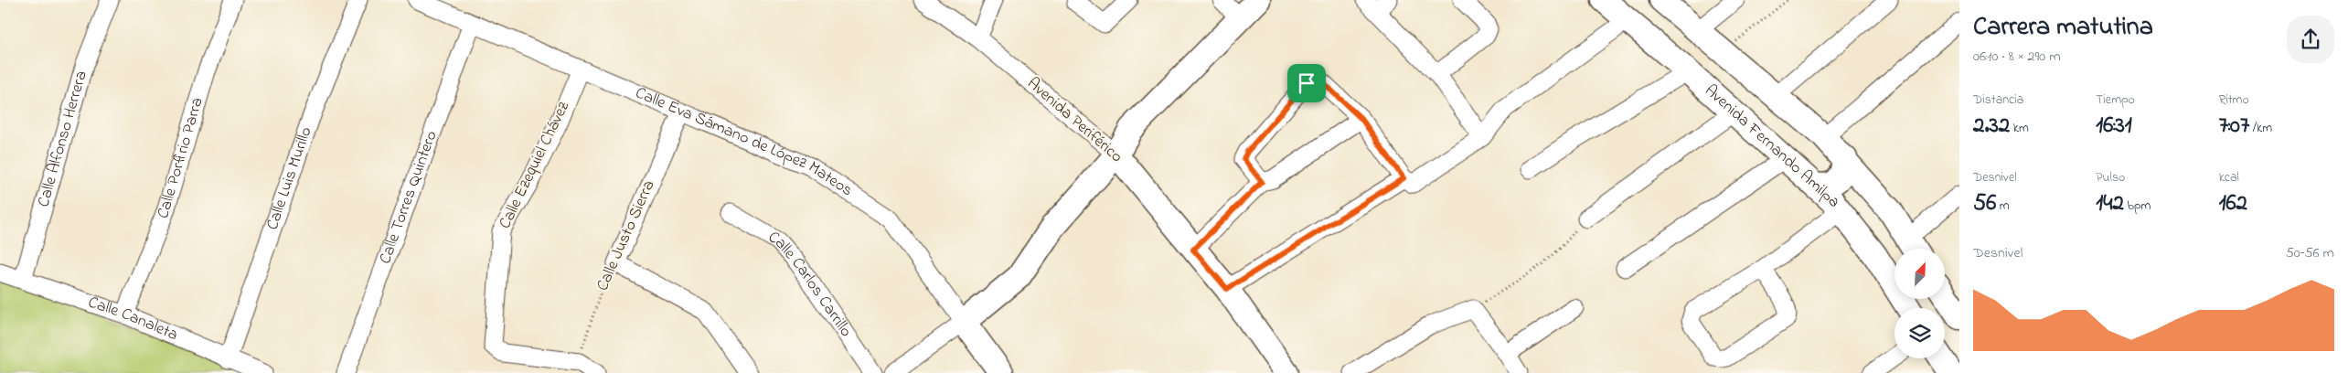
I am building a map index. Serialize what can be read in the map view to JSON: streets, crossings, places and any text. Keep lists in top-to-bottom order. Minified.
{"streets":{"street":["Avenida Periférico","Calle Alfonso Herrera","Calle Eva Sámano de López Mateos","Avenida Fernando Amilpa","Calle Porfirio Parra","Calle Ezequiel Chávez","Calle Luis Murillo","Calle Torres Quintero","Calle Justo Sierra","Calle Carlos Carrillo","Calle Canaleta"]},"crossings":[["Calle Alfonso Herrera","Calle Canaleta"],["Calle Eva Sámano de López Mateos","Calle Ezequiel Chávez"],["Calle Eva Sámano de López Mateos","Calle Torres Quintero"],["Calle Eva Sámano de López Mateos","Calle Justo Sierra"],["Calle Porfirio Parra","Calle Canaleta"],["Calle Ezequiel Chávez","Calle Justo Sierra"],["Calle Luis Murillo","Calle Canaleta"]],"north":"top right","page":{"heading":["Carrera matutina","06:10 · 8 × 290 m"],"stats":[["Distancia","2.32 km"],["Tiempo","16:31"],["Ritmo","7:07 /km"],["Desnivel","56 m"],["Pulso","142 bpm"],["kcal","162"]],"chart":["Desnivel","50–56 m"]}}
